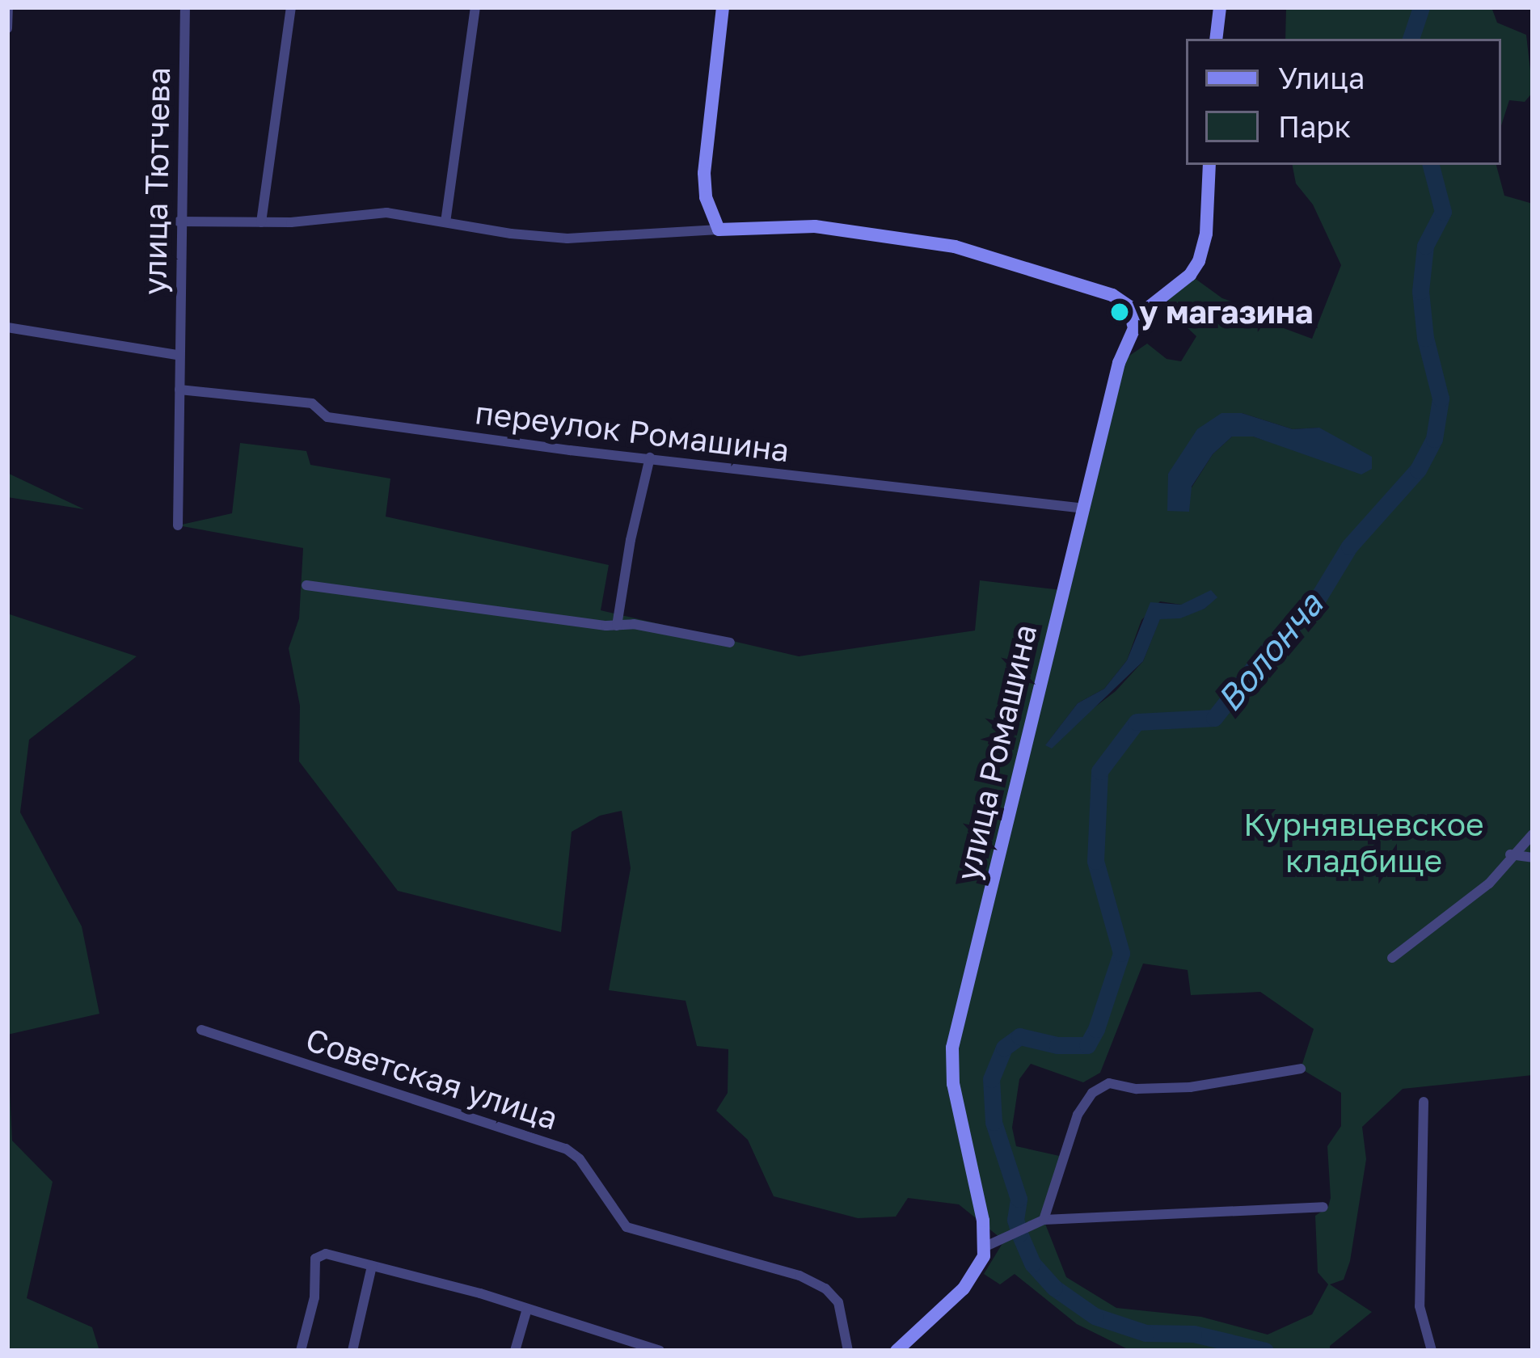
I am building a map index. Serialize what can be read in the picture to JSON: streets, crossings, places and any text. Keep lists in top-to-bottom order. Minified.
{"streets":{"street":["улица Тютчева","переулок Ромашина","улица Ромашина","Советская улица"]},"crossings":[["улица Тютчева","переулок Ромашина"],["переулок Ромашина","улица Ромашина"]],"water":["Волонча"],"parks":["Курнявцевское кладбище"],"places":["у магазина"],"legend":["Улица","Парк"]}
